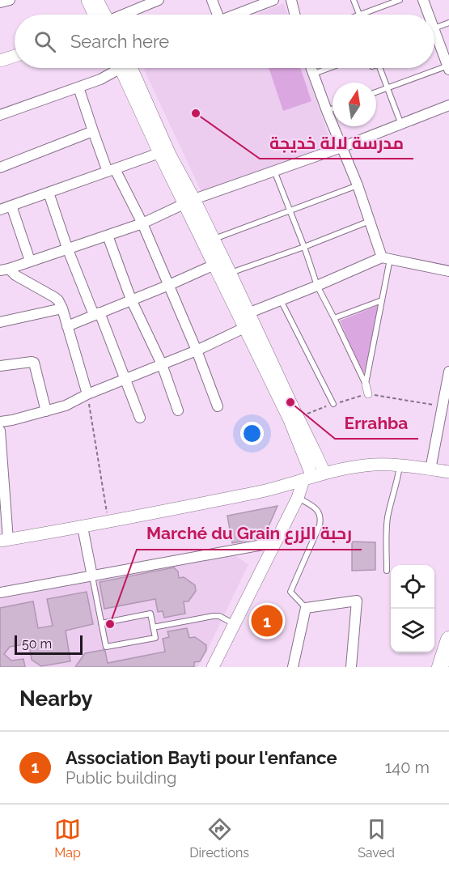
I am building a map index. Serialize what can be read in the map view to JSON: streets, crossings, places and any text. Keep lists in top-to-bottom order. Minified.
{"places":["مدرسة لالة خديجة","Errahba","Marché du Grain رحبة الزرع"],"scale_bar":"50 m","north":"top","page":{"search":"Search here","pins":"1","scale":"50 m","heading":"Nearby","list":[{"mark":"1","name":"Association Bayti pour l'enfance","note":"Public building","value":"140 m"}],"nav":["Map","Directions","Saved"]}}
